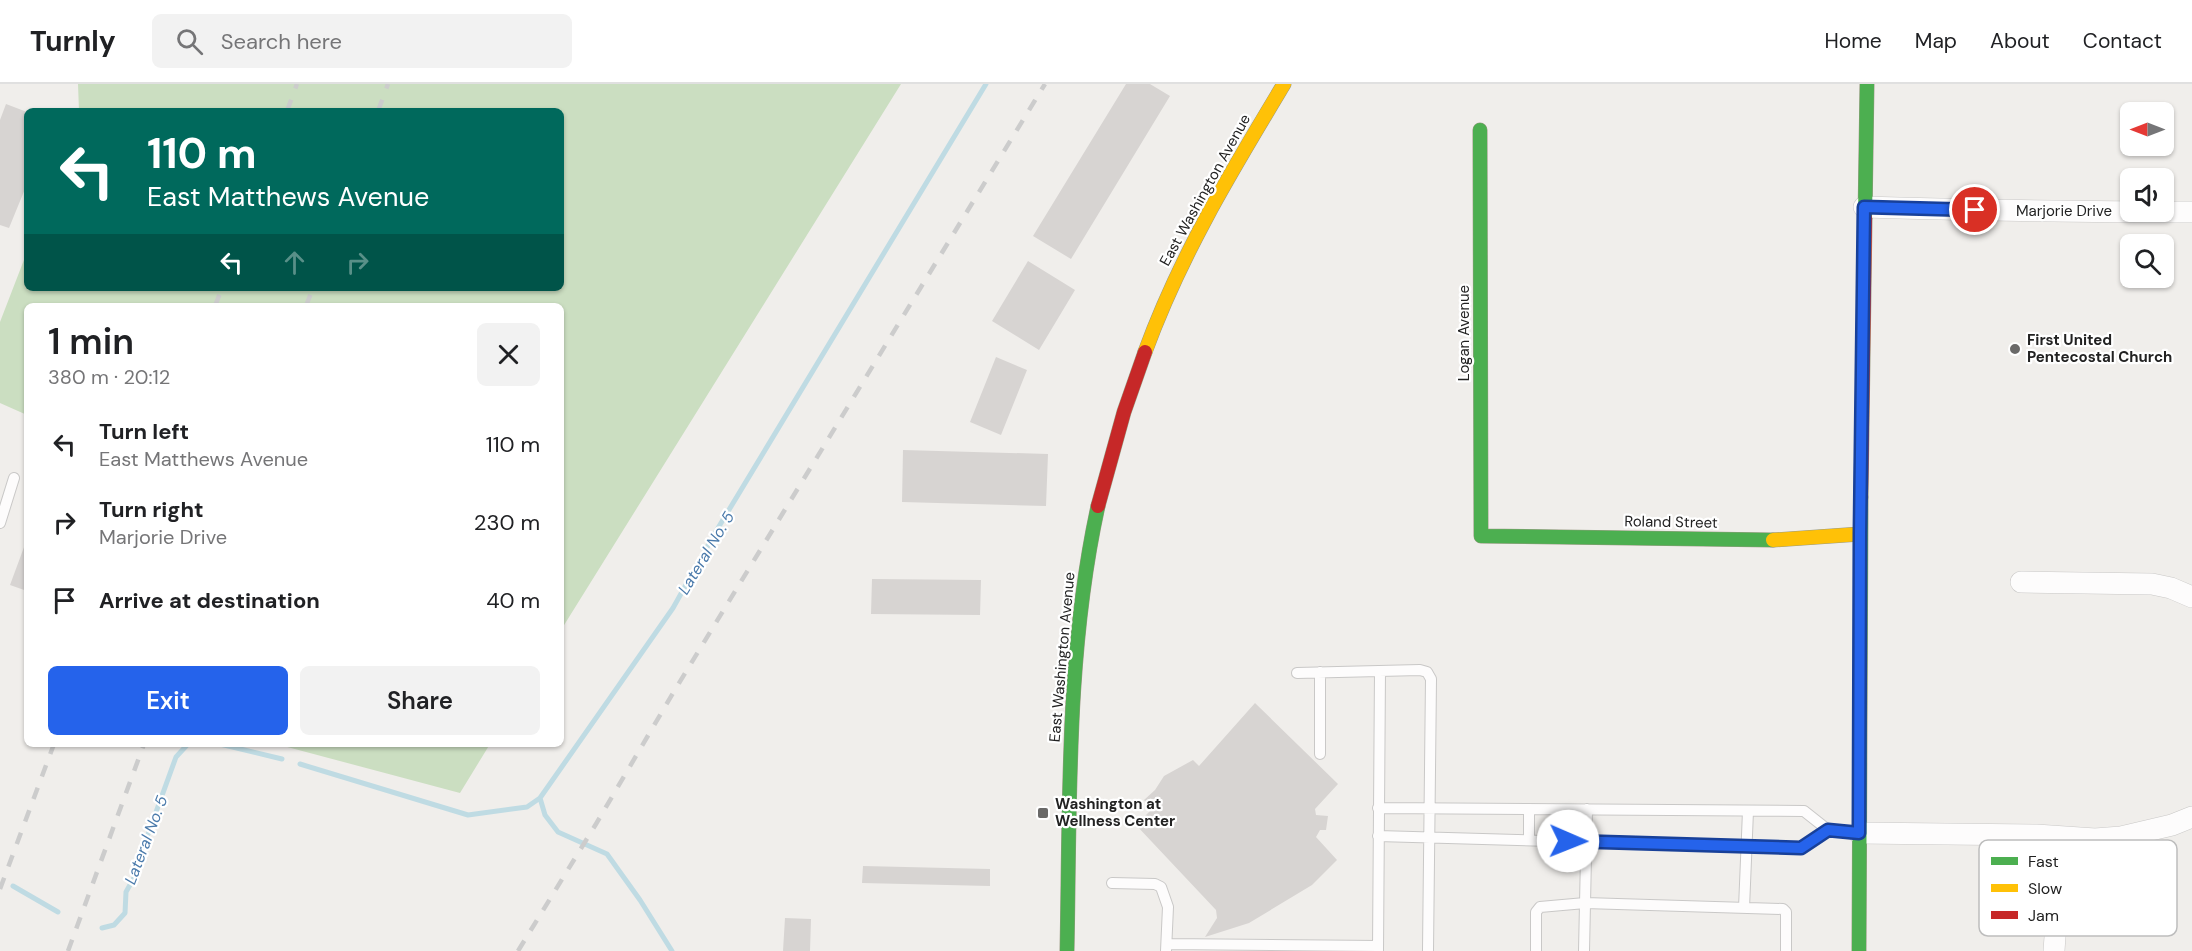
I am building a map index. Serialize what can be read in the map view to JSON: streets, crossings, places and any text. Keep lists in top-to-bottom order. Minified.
{"streets":{"street":["East Washington Avenue","Marjorie Drive","Logan Avenue","Roland Street"]},"crossings":[["Logan Avenue","Roland Street"]],"water":["Lateral No. 5"],"places":{"other":["First United Pentecostal Church"],"transit":["Washington at Wellness Center"]},"legend":["Fast","Slow","Jam"],"north":"left","page":{"header":"Turnly","search":"Search here","nav":["Home","Map","About","Contact"],"turn":["110 m","East Matthews Avenue"],"heading":["1 min","380 m · 20:12"],"list":[{"name":"Turn left","note":"East Matthews Avenue","value":"110 m"},{"name":"Turn right","note":"Marjorie Drive","value":"230 m"},{"name":"Arrive at destination","value":"40 m"}],"buttons":["Exit","Share"]}}
